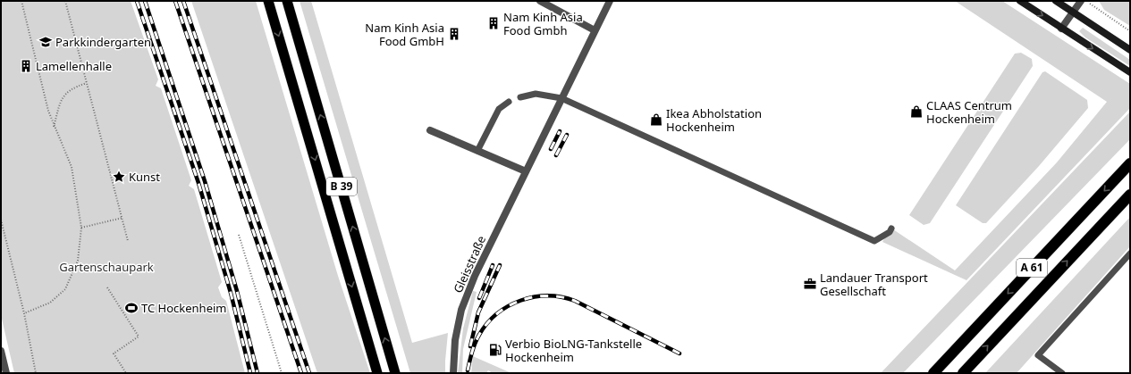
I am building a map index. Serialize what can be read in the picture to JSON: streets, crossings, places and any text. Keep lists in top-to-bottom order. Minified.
{"streets":{"highway":["B 39","A 61"],"street":["Gleisstraße"]},"parks":["Gartenschaupark"],"places":{"building":["Nam Kinh Asia Food Gmbh","Nam Kinh Asia Food GmbH","Lamellenhalle"],"school or university":["Parkkindergarten"],"shop":["CLAAS Centrum Hockenheim","Ikea Abholstation Hockenheim"],"place":["Kunst"],"office":["Landauer Transport Gesellschaft"],"sports":["TC Hockenheim"],"fuel station":["Verbio BioLNG-Tankstelle Hockenheim"]}}
